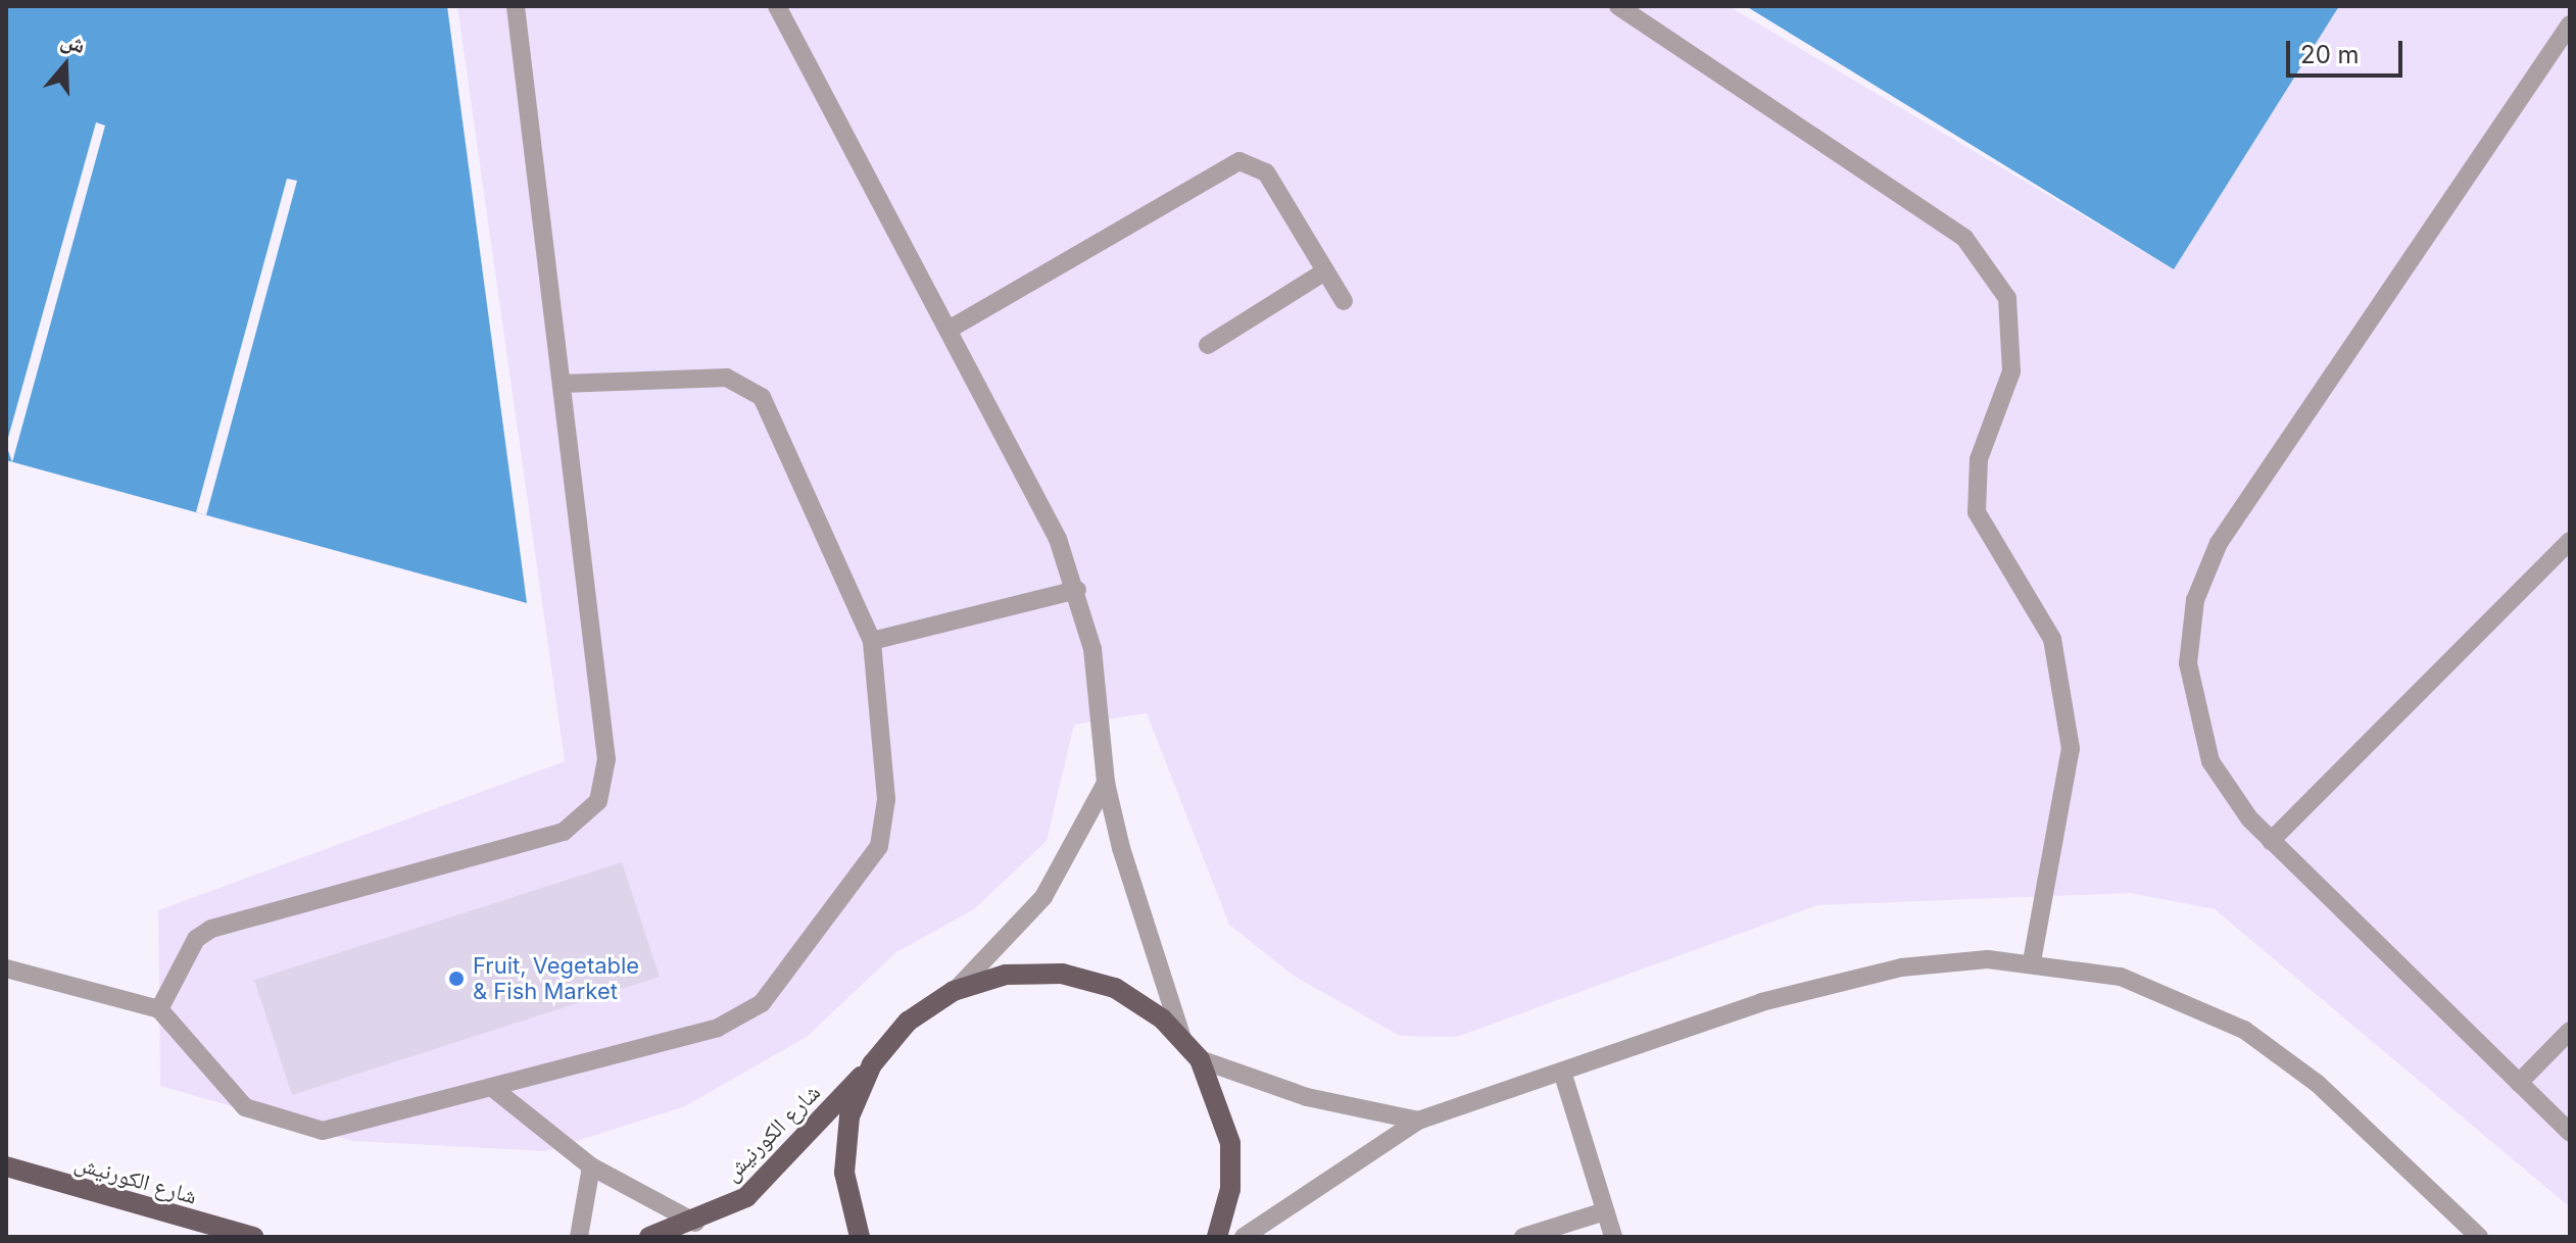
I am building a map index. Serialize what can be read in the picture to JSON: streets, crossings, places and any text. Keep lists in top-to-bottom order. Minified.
{"streets":{"main road":["شارع الكورنيش"]},"places":["Fruit, Vegetable & Fish Market"],"scale_bar":"20 m","north":"top"}
